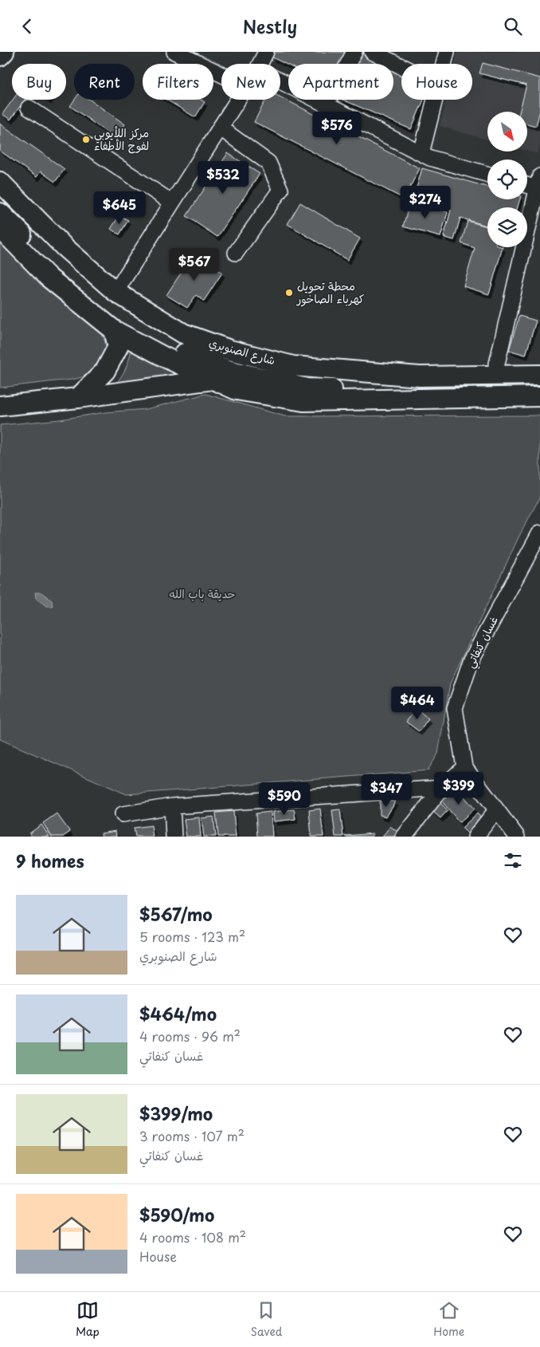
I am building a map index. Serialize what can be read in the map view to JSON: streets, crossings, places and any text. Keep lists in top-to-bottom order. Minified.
{"streets":{"main road":["شارع الصنوبري"],"street":["غسان كنفاتي"]},"parks":["حديقة باب الله"],"places":["مركز اللأيوبي لفوج الأطفاء","محطة تحويل كهرباء الصاخور"],"north":"bottom right","page":{"header":"Nestly","chip":["Buy","Rent","Filters","New","Apartment","House"],"price":["$576","$532","$274","$645","$567","$464","$399","$347","$590"],"heading":"9 homes","list":[{"name":"$567/mo","note":"5 rooms · 123 m² · شارع الصنوبري"},{"name":"$464/mo","note":"4 rooms · 96 m² · غسان كنفاتي"},{"name":"$399/mo","note":"3 rooms · 107 m² · غسان كنفاتي"},{"name":"$590/mo","note":"4 rooms · 108 m² · House"}],"tabs":["Map","Saved","Home"]}}
